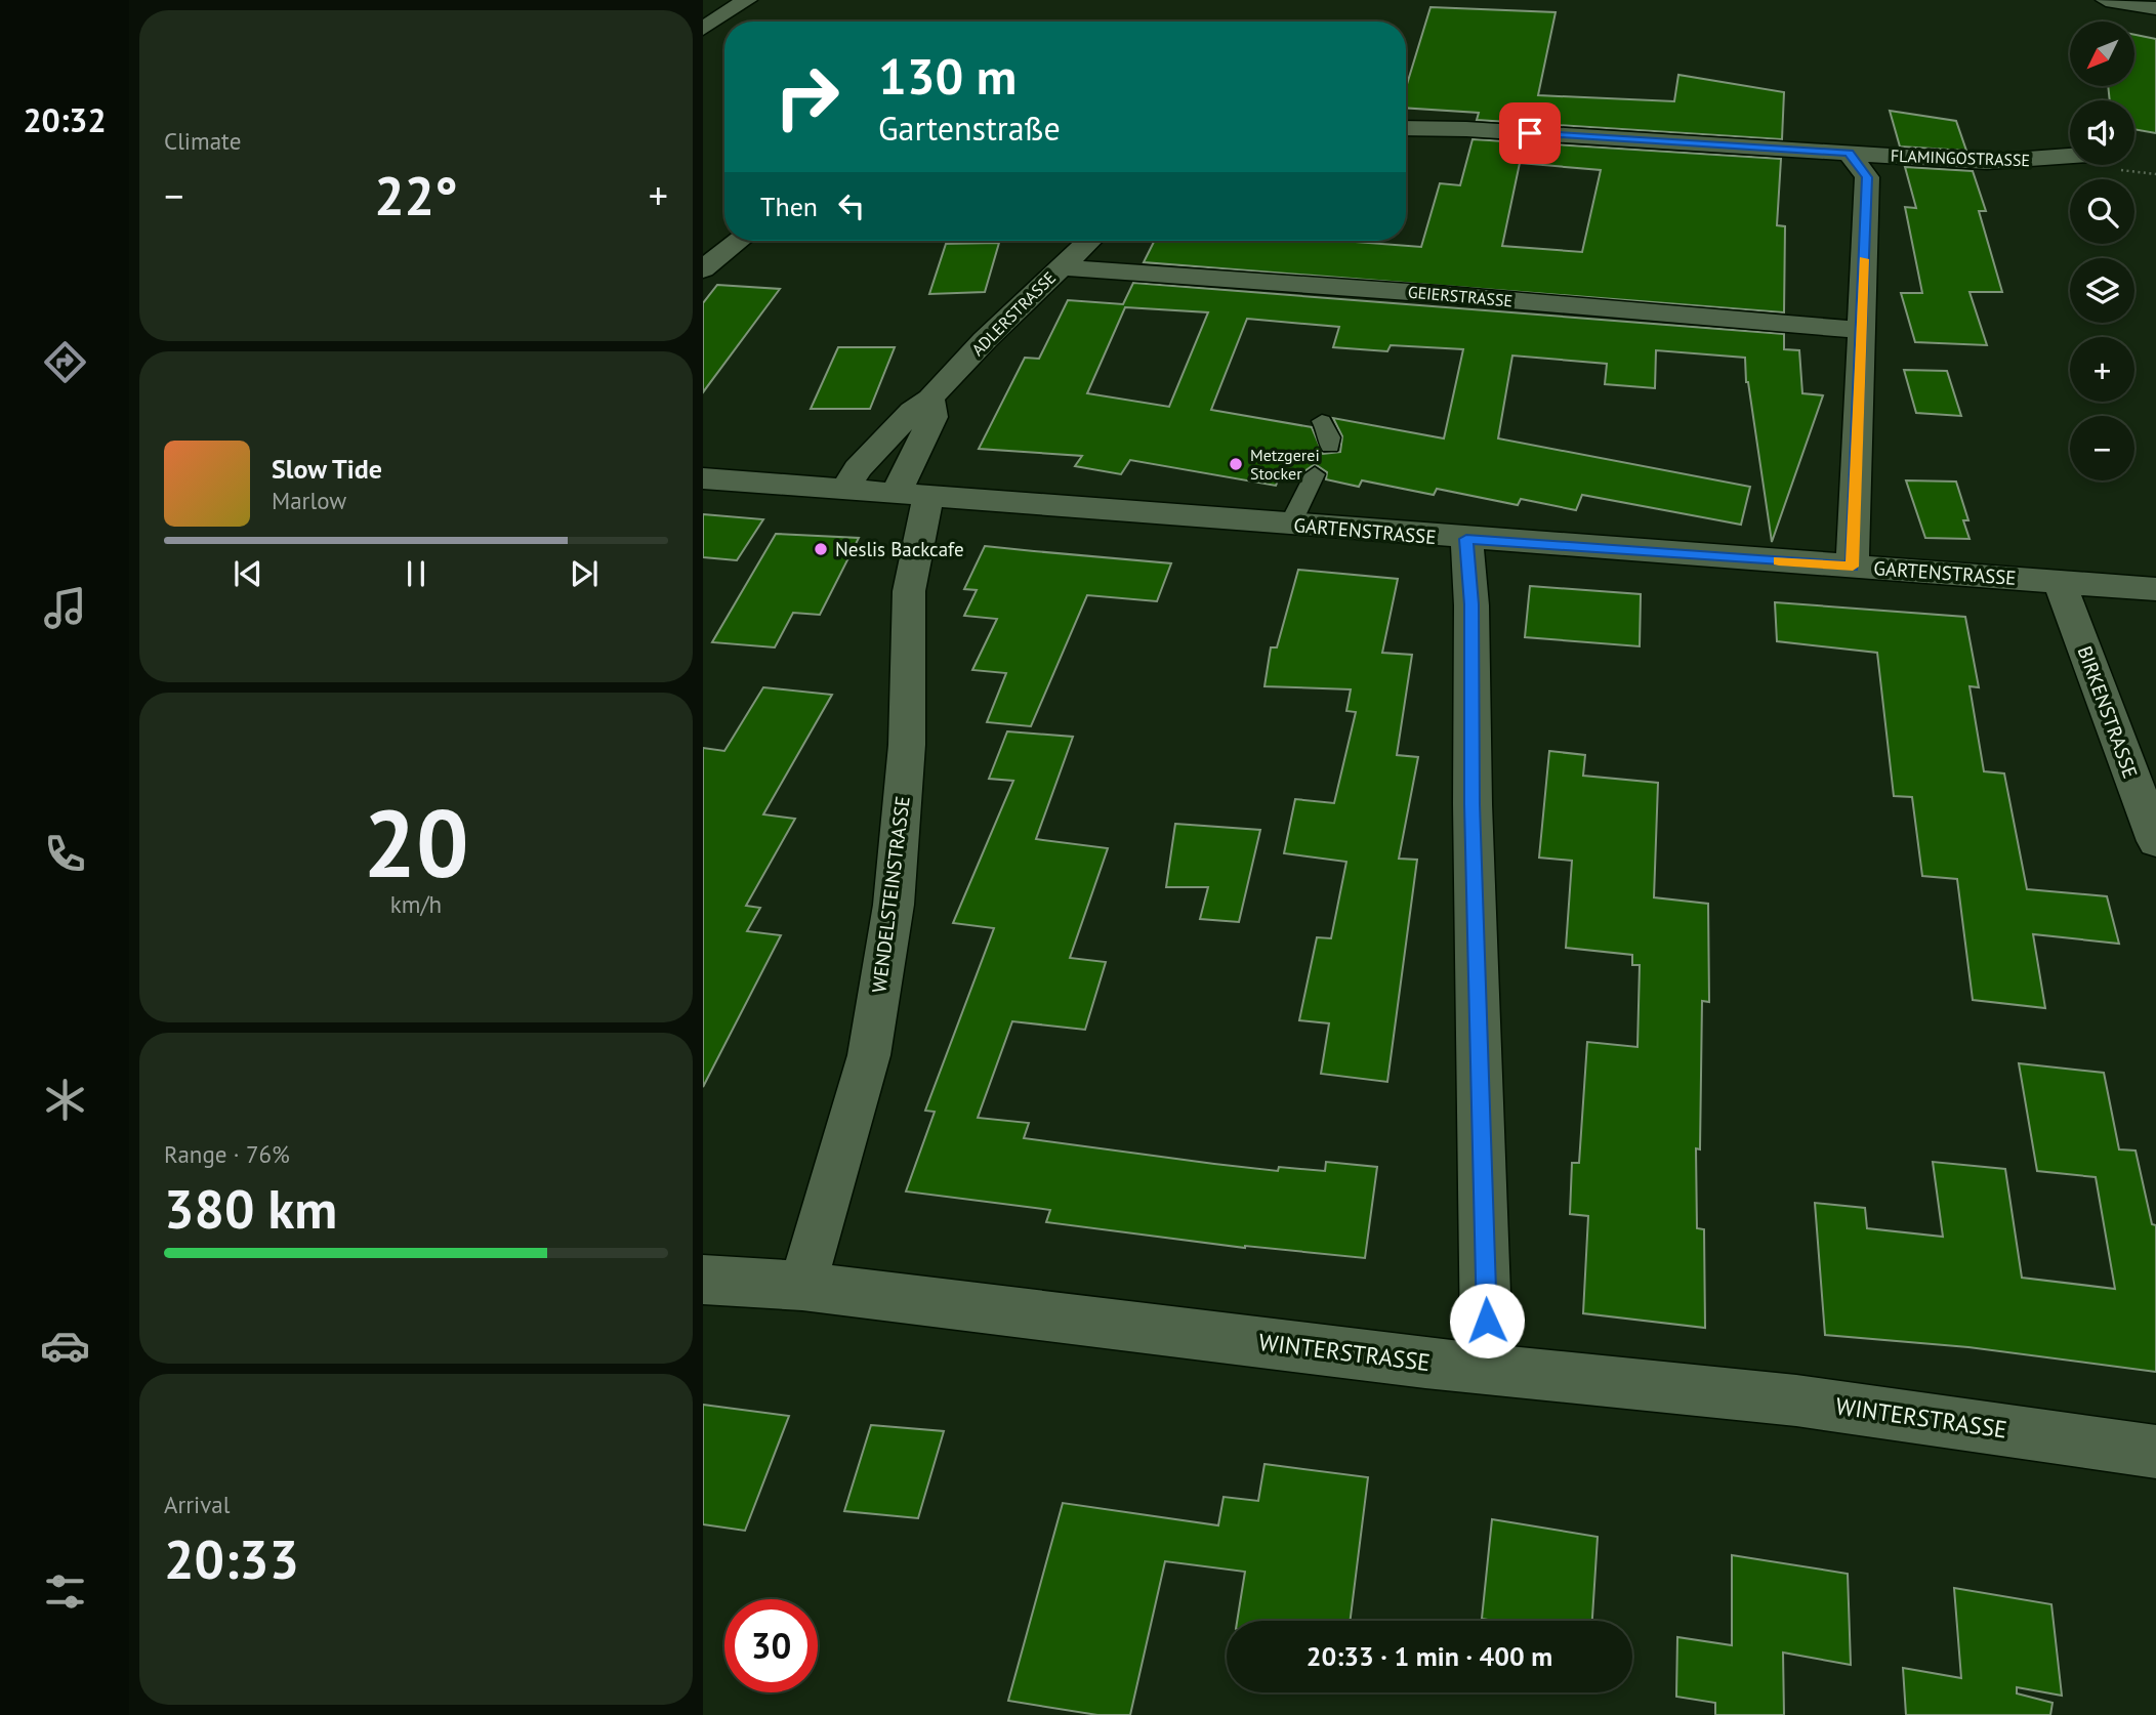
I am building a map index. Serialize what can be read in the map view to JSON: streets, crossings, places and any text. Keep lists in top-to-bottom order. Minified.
{"streets":{"street":["FLAMINGOSTRASSE","GEIERSTRASSE","ADLERSTRASSE","GARTENSTRASSE","BIRKENSTRASSE","WENDELSTEINSTRASSE","WINTERSTRASSE"]},"crossings":[["GEIERSTRASSE","ADLERSTRASSE"],["ADLERSTRASSE","GARTENSTRASSE"],["GARTENSTRASSE","BIRKENSTRASSE"],["GARTENSTRASSE","WENDELSTEINSTRASSE"],["WENDELSTEINSTRASSE","WINTERSTRASSE"]],"places":["Metzgerei Stocker","Neslis Backcafe"],"north":"bottom left","page":{"tabs":"20:32","tile":["Climate",["20","km/h"],["Range · 76%","380 km"],["Arrival","20:33"]],"map_buttons":["+","−"],"turn":["130 m","Gartenstraße"],"heat":["−","22°","+"],"then":"Then","song":["Slow Tide","Marlow"],"limit":"30","trip":"20:33 · 1 min · 400 m"}}
